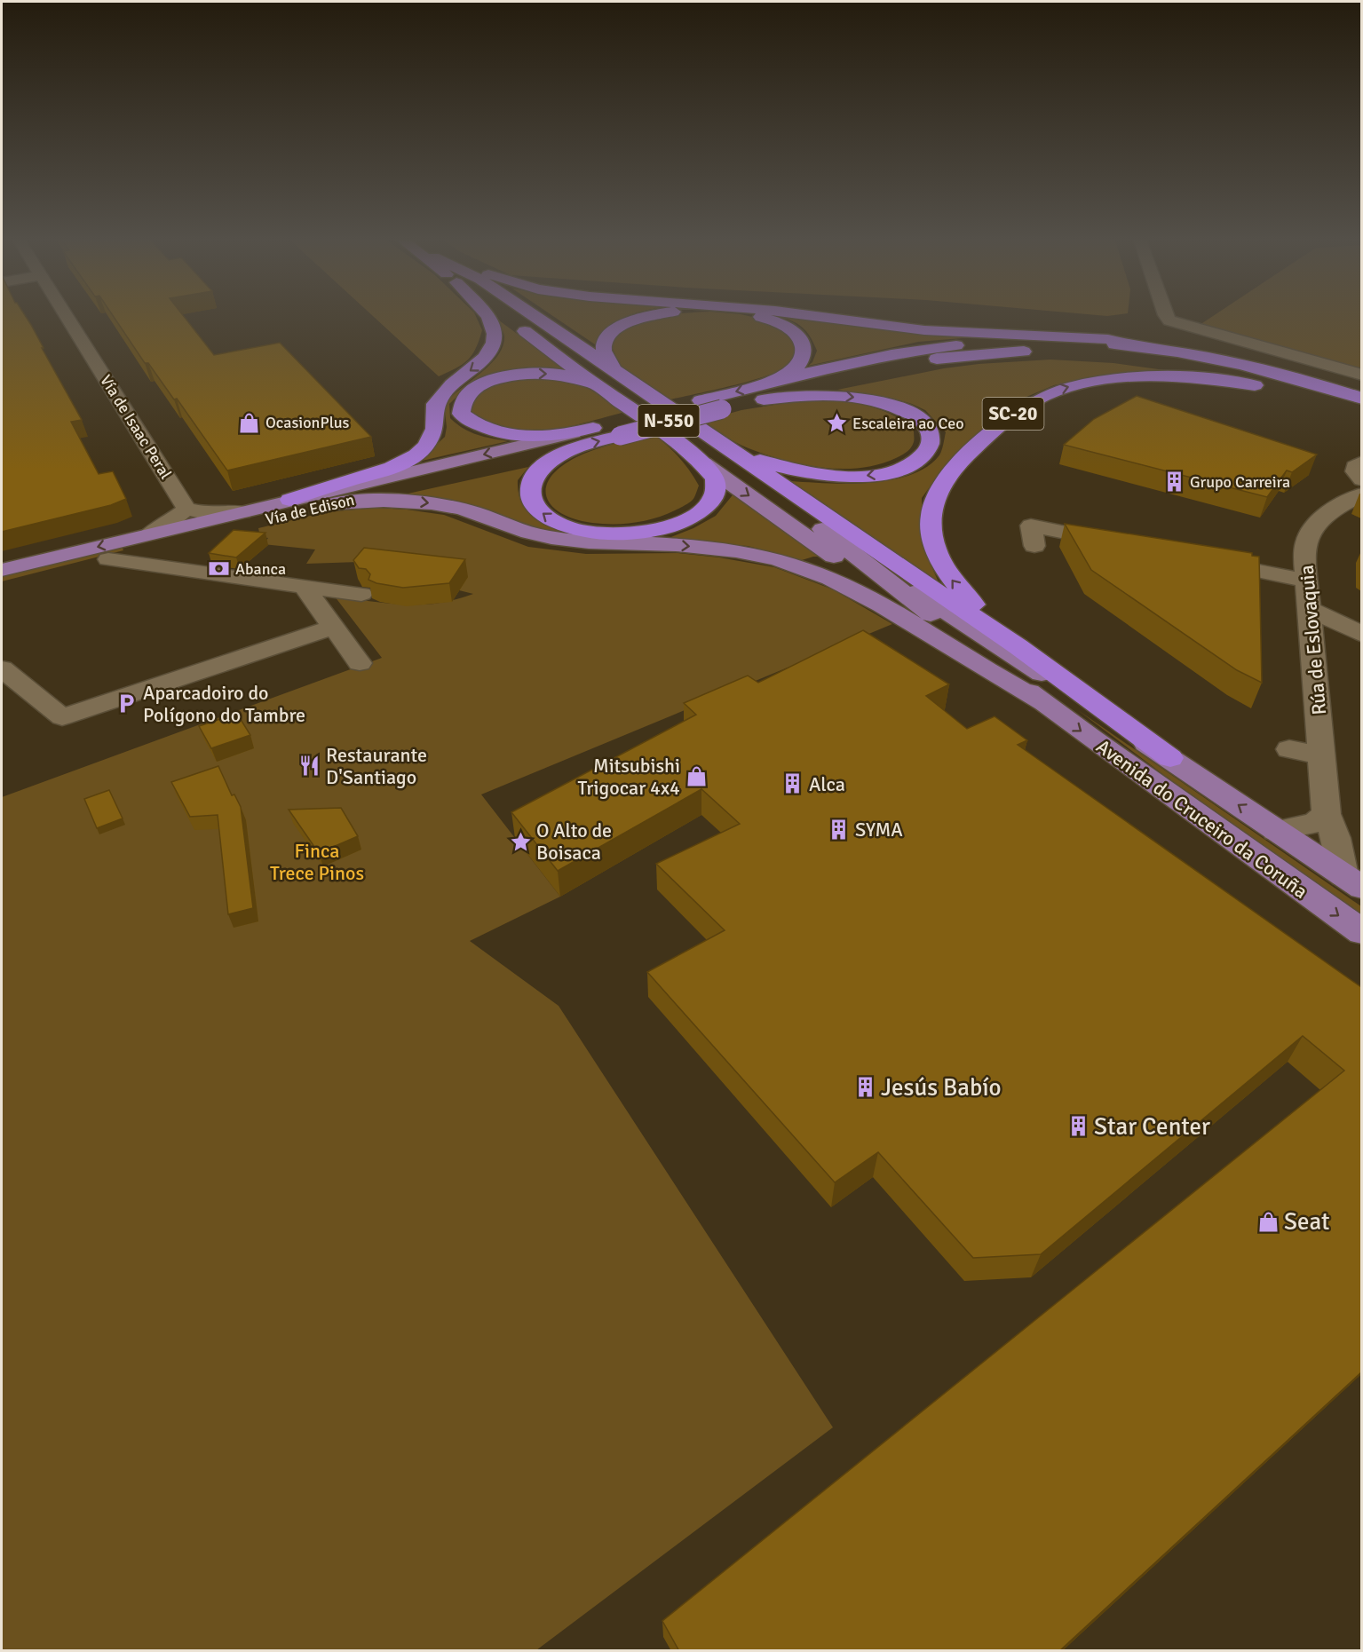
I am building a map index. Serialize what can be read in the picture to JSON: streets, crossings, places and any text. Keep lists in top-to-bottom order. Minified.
{"streets":{"highway":["SC-20","N-550","Vía de Edison"],"main road":["Avenida do Cruceiro da Coruña"],"street":["Vía de Isaac Peral","Rúa de Eslovaquia"]},"crossings":[["SC-20","Vía de Edison"],["N-550","Avenida do Cruceiro da Coruña"],["Rúa de Eslovaquia","Avenida do Cruceiro da Coruña"]],"parks":["Finca Trece Pinos"],"places":{"shop":["OcasionPlus","Mitsubishi Trigocar 4x4","Seat"],"place":["Escaleira ao Ceo","O Alto de Boisaca"],"building":["Grupo Carreira","Alca","SYMA","Jesús Babío","Star Center"],"bank":["Abanca"],"parking":["Aparcadoiro do Polígono do Tambre"],"restaurant":["Restaurante D'Santiago"]}}
